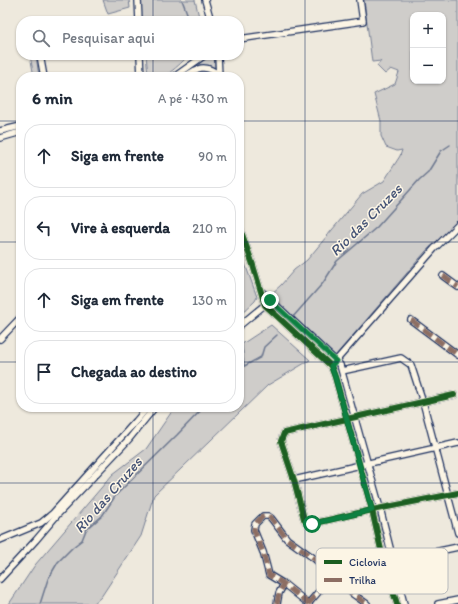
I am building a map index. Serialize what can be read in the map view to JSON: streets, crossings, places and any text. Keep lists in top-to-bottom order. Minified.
{"water":["Rio das Cruzes"],"legend":["Ciclovia","Trilha"],"page":{"map_buttons":["+","−"],"search":"Pesquisar aqui","heading":["6 min","A pé · 430 m"],"list":[["Siga em frente","90 m"],["Vire à esquerda","210 m"],["Siga em frente","130 m"],"Chegada ao destino"]}}
